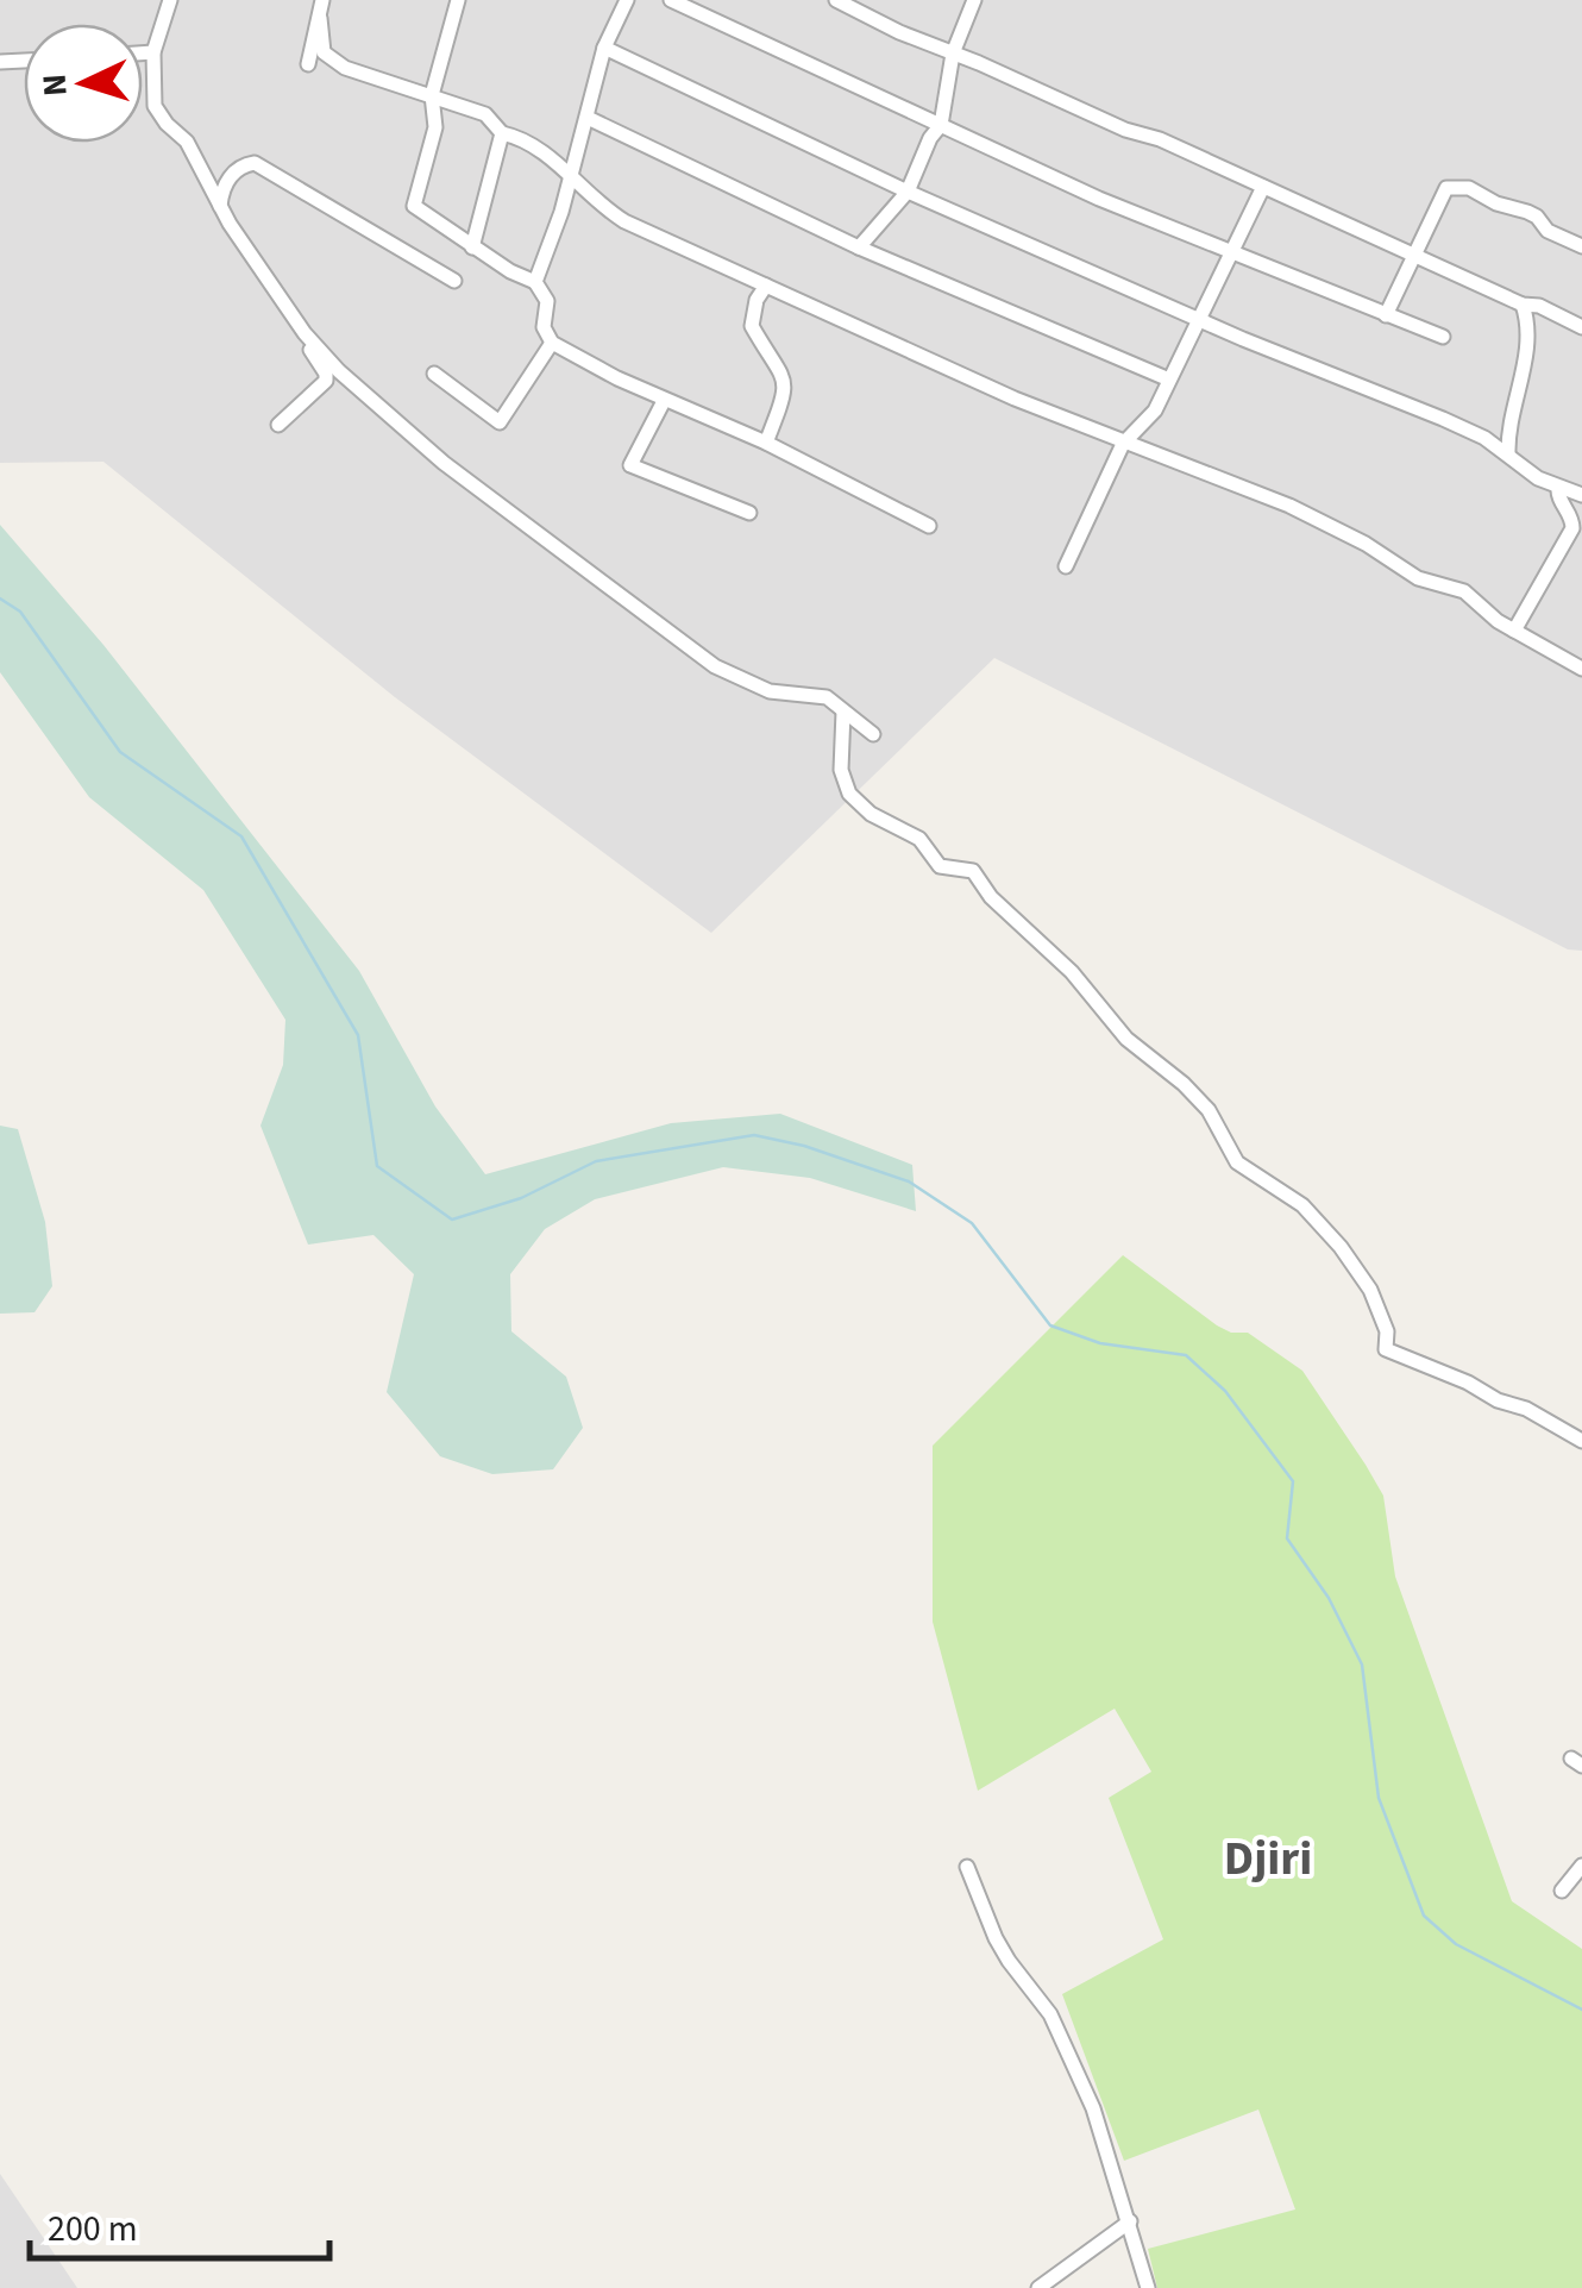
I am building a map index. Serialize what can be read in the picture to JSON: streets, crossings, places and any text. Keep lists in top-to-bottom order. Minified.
{"districts":["Djiri"],"scale_bar":"200 m","north":"left"}
